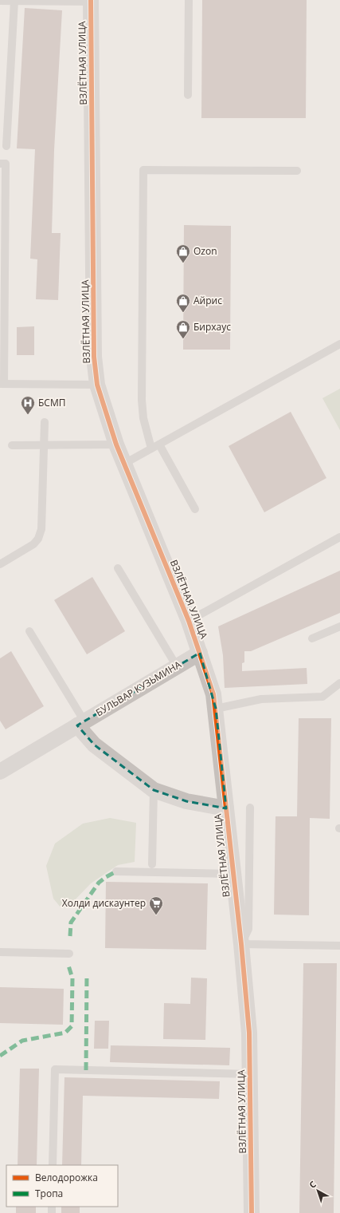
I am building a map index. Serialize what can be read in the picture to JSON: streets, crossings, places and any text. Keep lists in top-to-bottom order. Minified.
{"streets":{"street":["ВЗЛЁТНАЯ УЛИЦА","БУЛЬВАР КУЗЬМИНА"]},"crossings":[["ВЗЛЁТНАЯ УЛИЦА","БУЛЬВАР КУЗЬМИНА"]],"places":{"shop":["Ozon","Айрис","Бирхаус"],"hospital":["БСМП"],"supermarket":["Холди дискаунтер"]},"legend":["Велодорожка","Тропа"],"north":"top left"}
